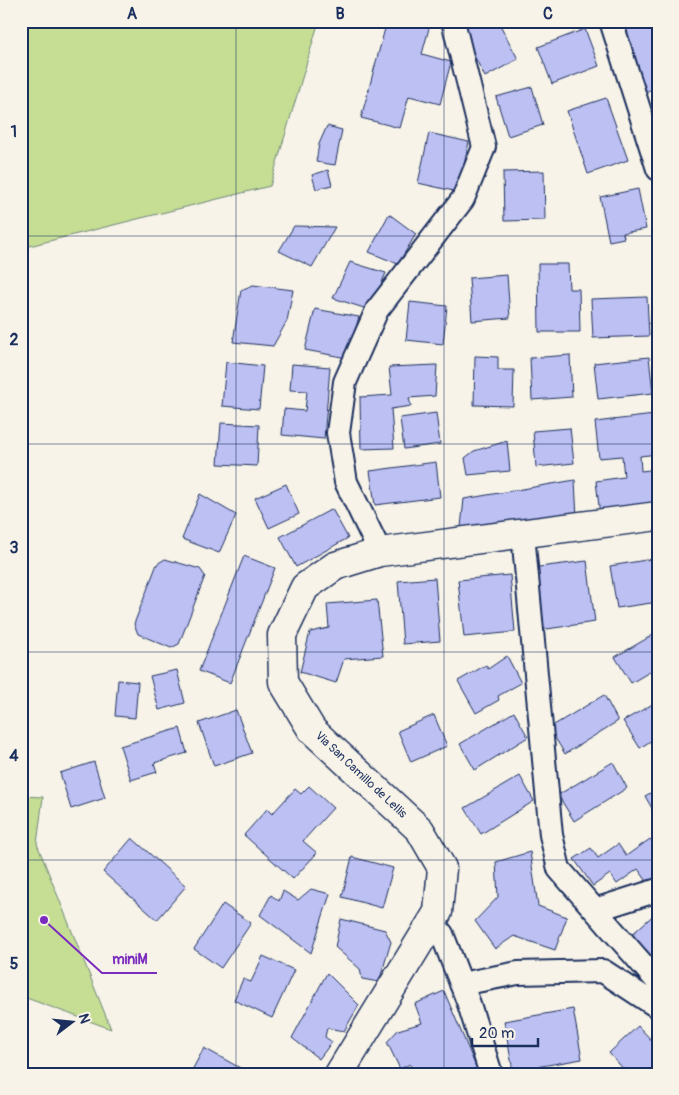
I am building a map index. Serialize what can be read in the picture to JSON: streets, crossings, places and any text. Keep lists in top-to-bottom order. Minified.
{"streets":{"street":["Via San Camillo de Lellis"]},"places":["miniM"],"scale_bar":"20 m","north":"right","grid":{"columns":["A","B","C"],"rows":["1","2","3","4","5"]}}
